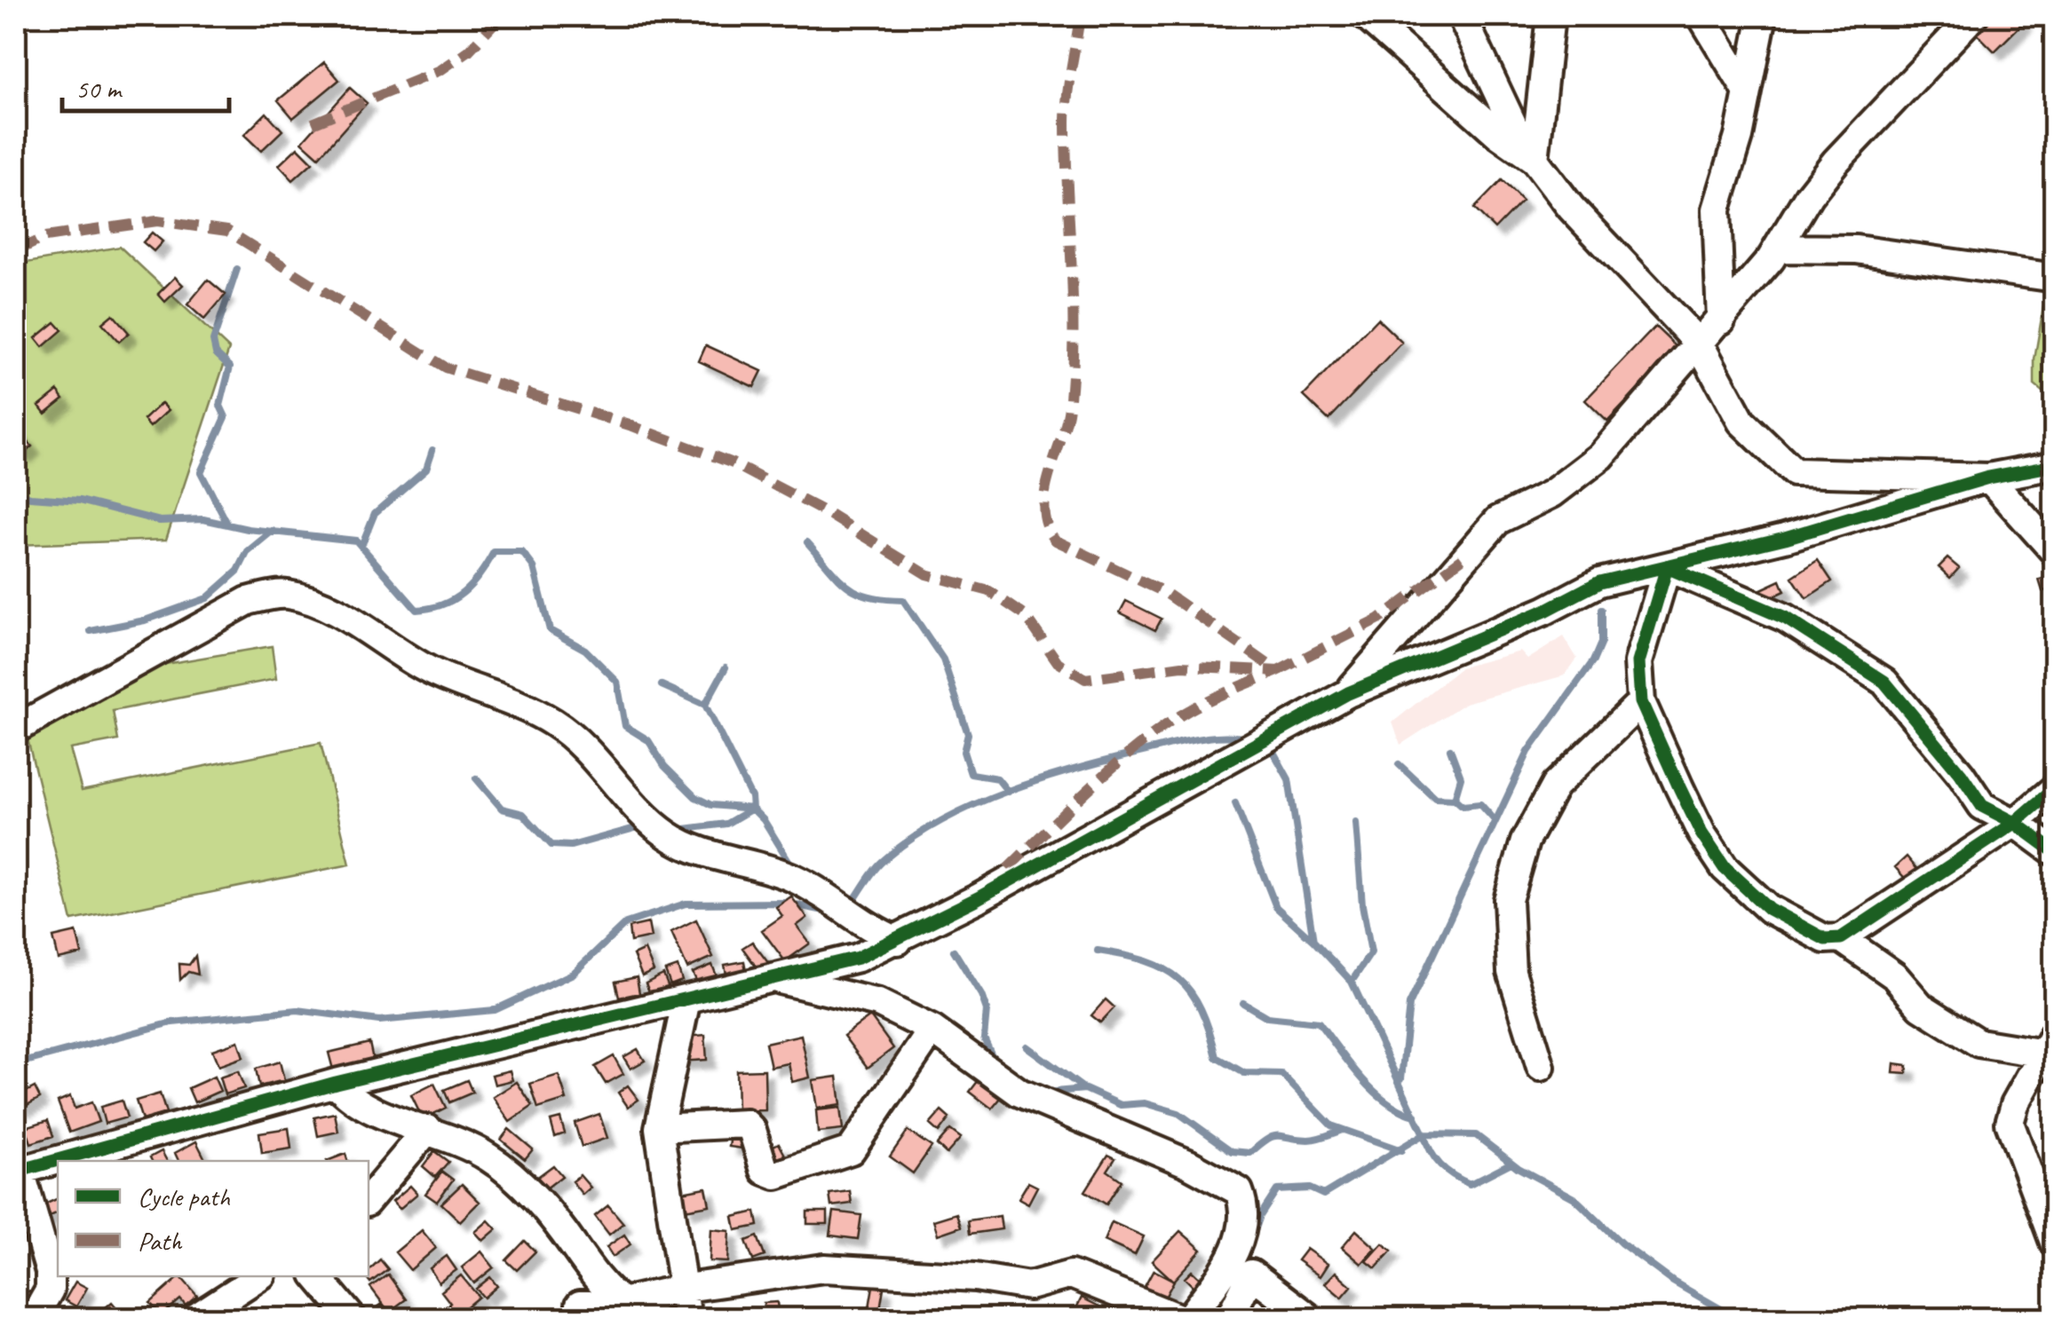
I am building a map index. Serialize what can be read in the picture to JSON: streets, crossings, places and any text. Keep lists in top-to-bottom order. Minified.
{"legend":["Cycle path","Path"],"scale_bar":"50 m"}
